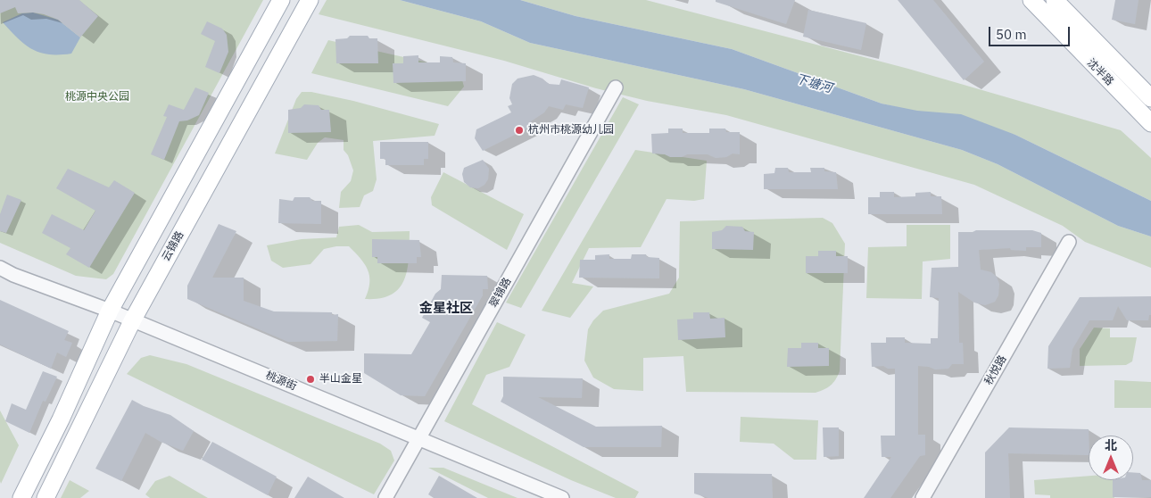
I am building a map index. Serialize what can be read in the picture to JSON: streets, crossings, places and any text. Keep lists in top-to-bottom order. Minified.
{"streets":{"main road":["沈半路","云锦路"],"street":["翠锦路","秋悦路","桃源街"]},"crossings":[["云锦路","桃源街"],["翠锦路","桃源街"]],"districts":["金星社区"],"water":["下塘河"],"parks":["桃源中央公园"],"places":["杭州市桃源幼儿园","半山金星"],"scale_bar":"50 m","north":"top"}
